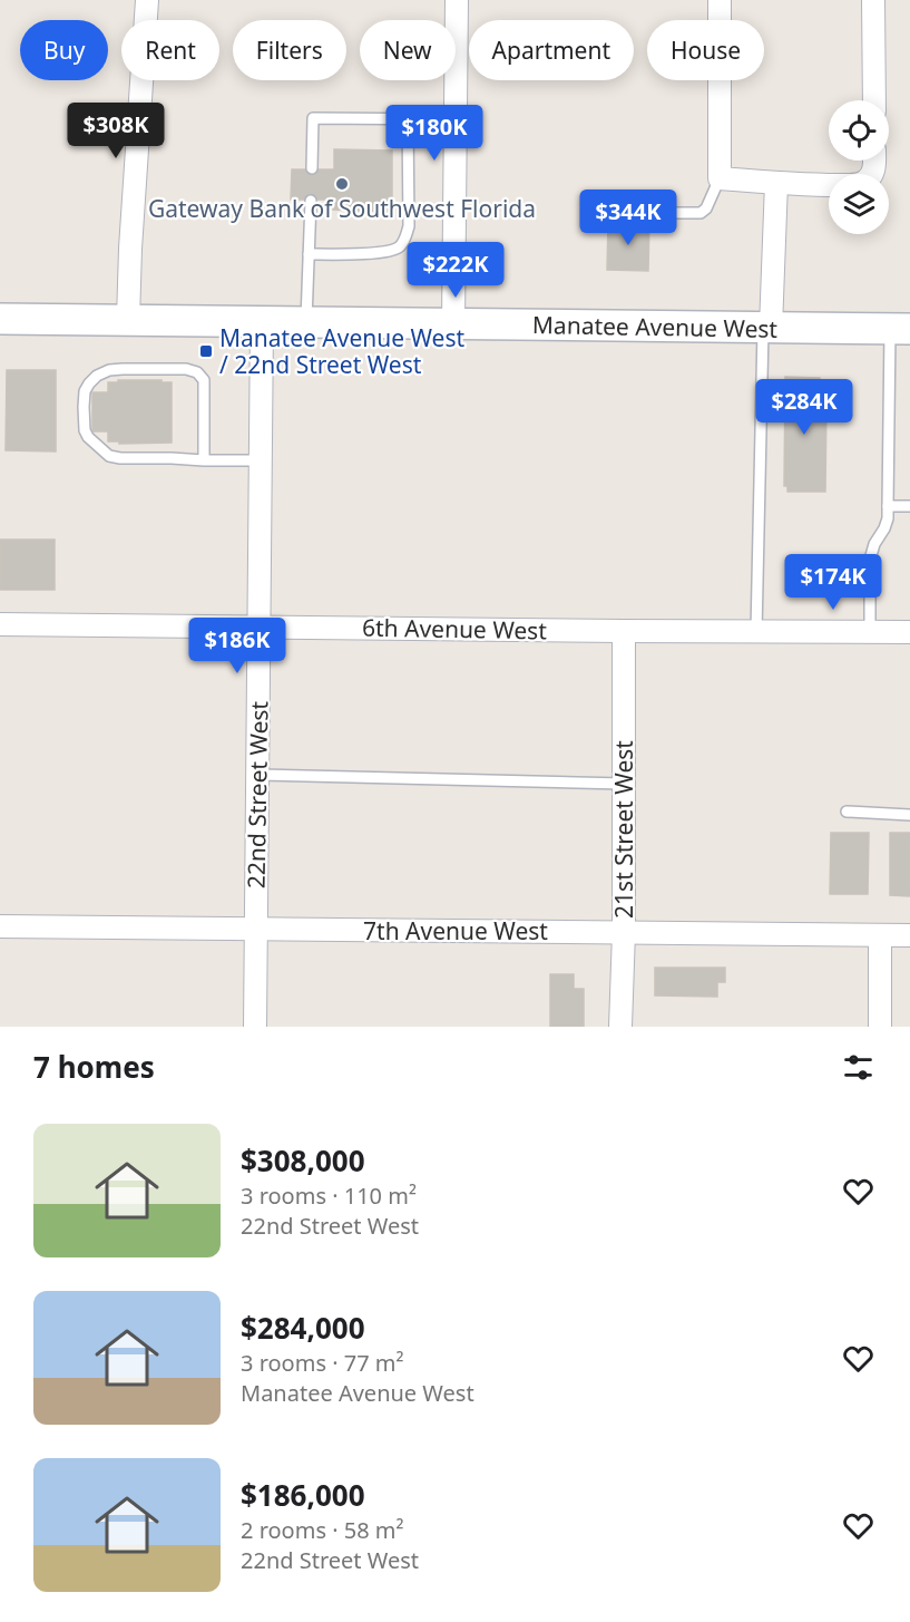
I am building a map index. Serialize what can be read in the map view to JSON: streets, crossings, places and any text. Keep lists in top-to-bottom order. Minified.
{"streets":{"main road":["Manatee Avenue West"],"street":["6th Avenue West","22nd Street West","21st Street West","7th Avenue West"]},"crossings":[["Manatee Avenue West","22nd Street West"],["6th Avenue West","22nd Street West"],["6th Avenue West","21st Street West"],["22nd Street West","7th Avenue West"],["21st Street West","7th Avenue West"]],"places":{"other":["Gateway Bank of Southwest Florida"],"transit":["Manatee Avenue West / 22nd Street West"]},"page":{"chip":["Buy","Rent","Filters","New","Apartment","House"],"price":["$308K","$180K","$344K","$222K","$284K","$174K","$186K"],"heading":"7 homes","list":[{"name":"$308,000","note":"3 rooms · 110 m² · 22nd Street West"},{"name":"$284,000","note":"3 rooms · 77 m² · Manatee Avenue West"},{"name":"$186,000","note":"2 rooms · 58 m² · 22nd Street West"}]}}
